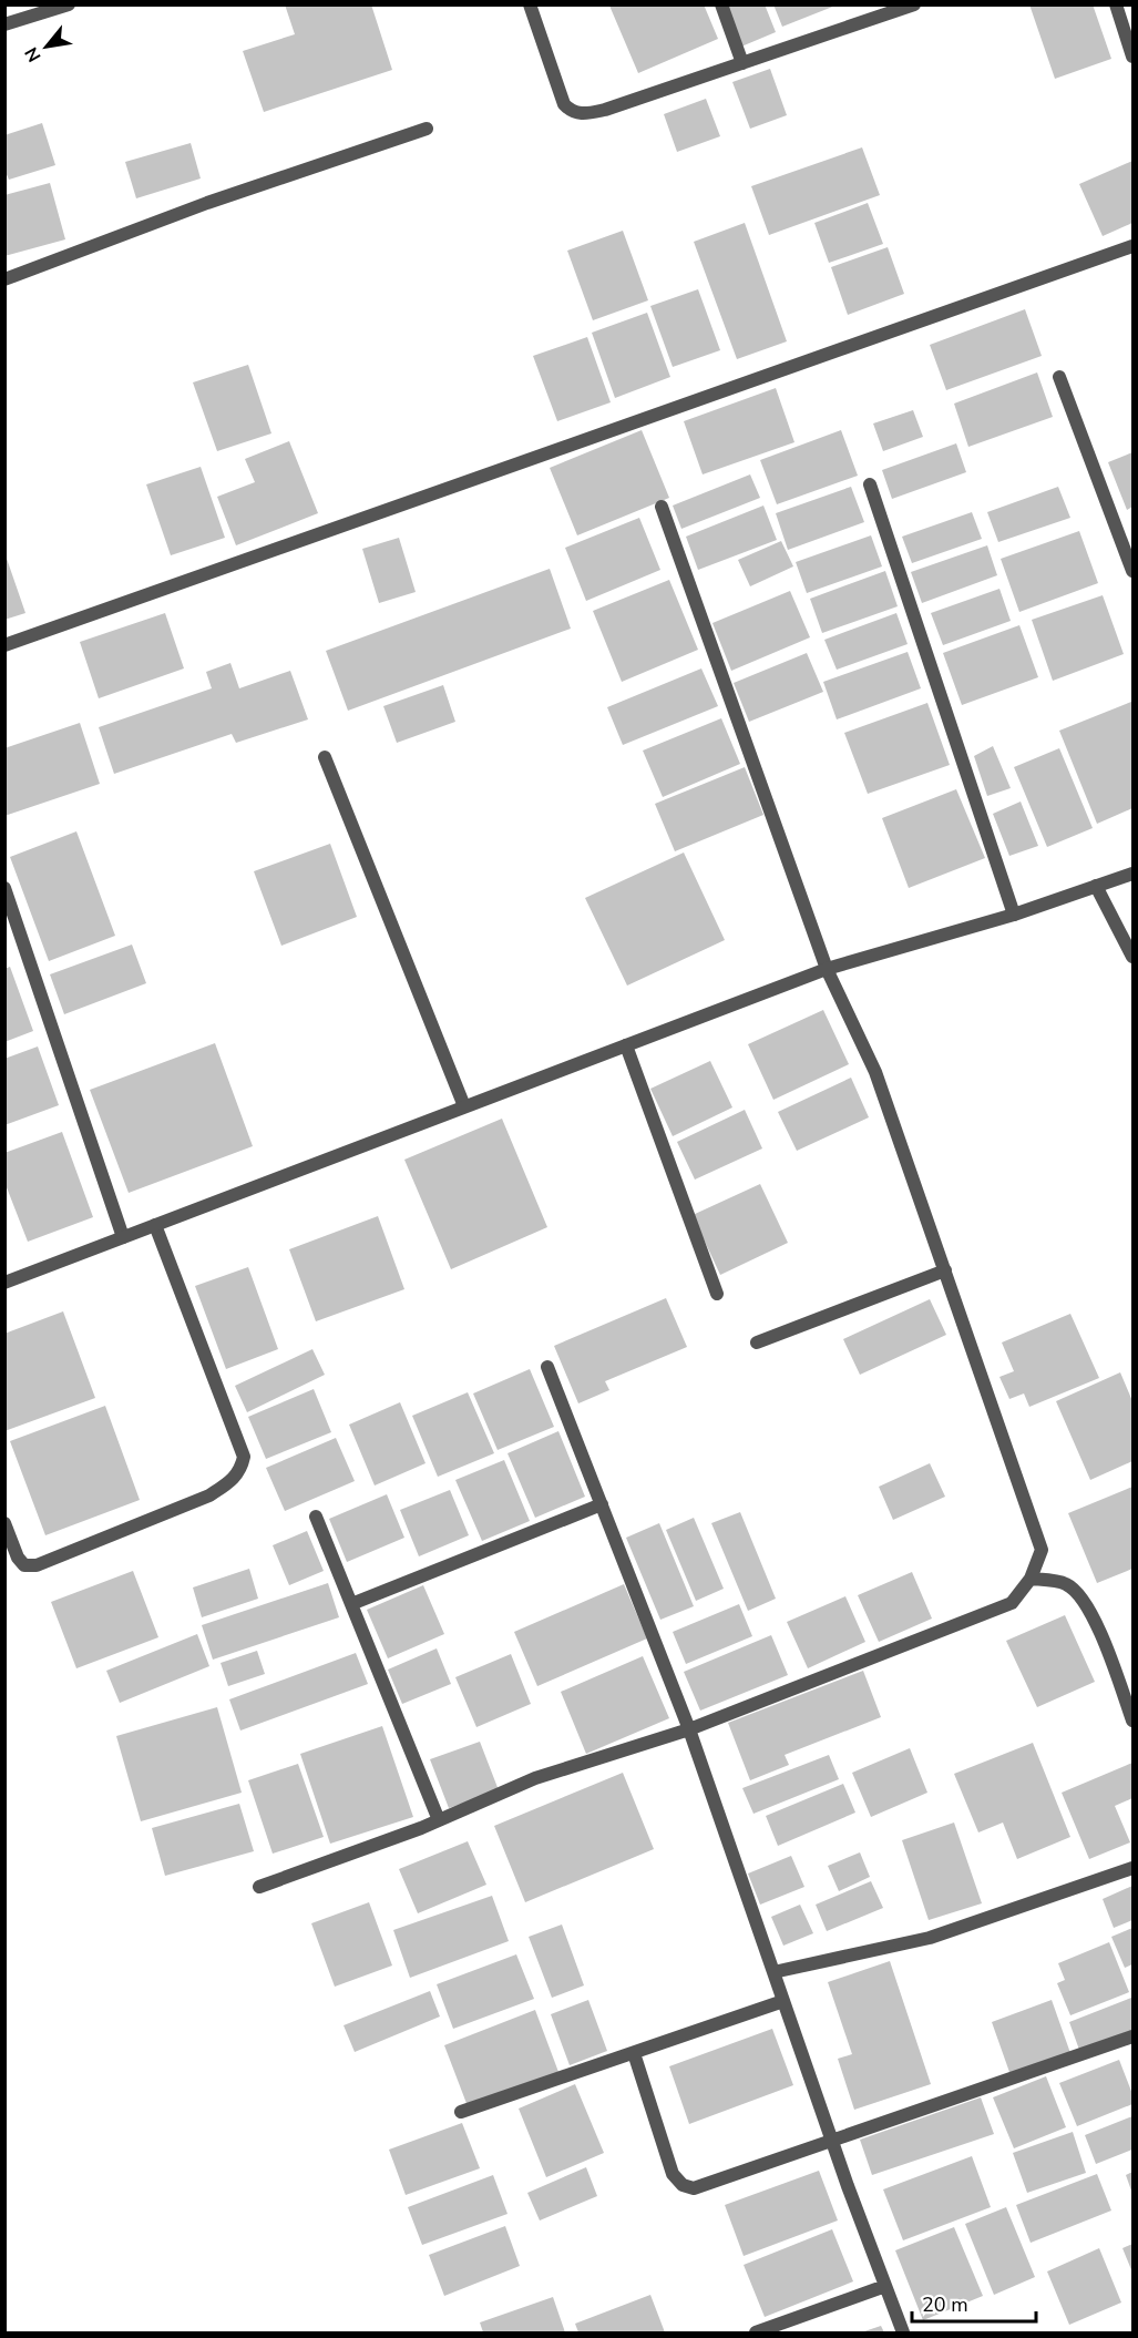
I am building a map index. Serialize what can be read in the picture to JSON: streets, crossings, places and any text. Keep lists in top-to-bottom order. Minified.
{"scale_bar":"20 m","north":"bottom left"}
